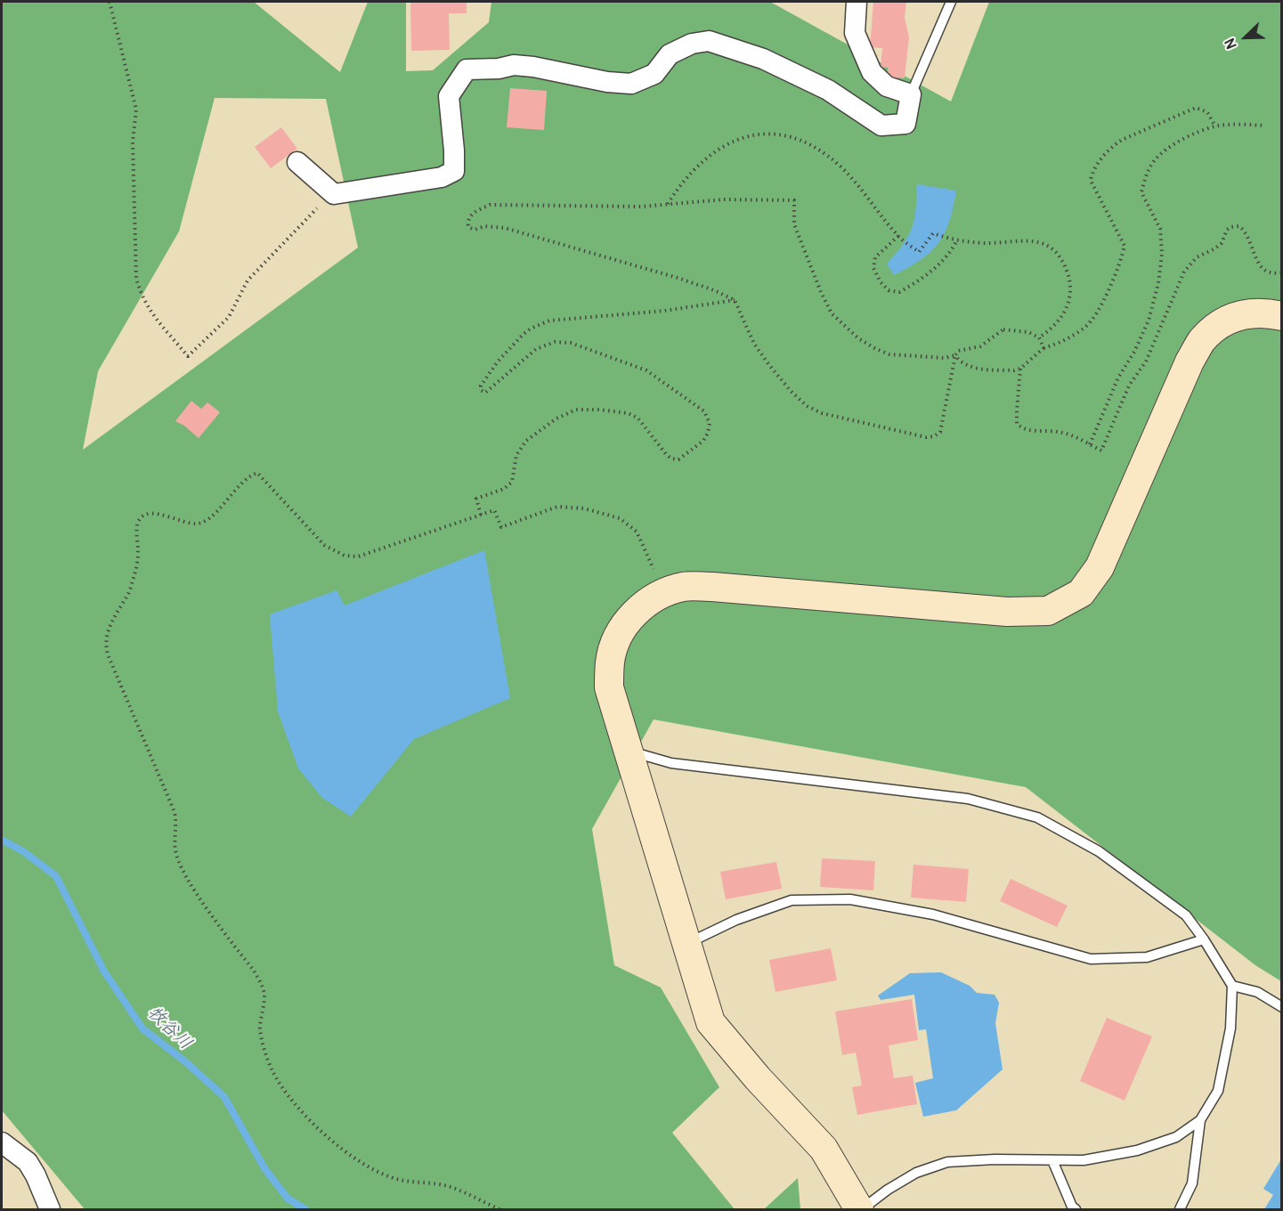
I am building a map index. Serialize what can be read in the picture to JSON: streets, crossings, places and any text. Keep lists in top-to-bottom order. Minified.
{"water":["牧谷川"],"north":"bottom left"}
